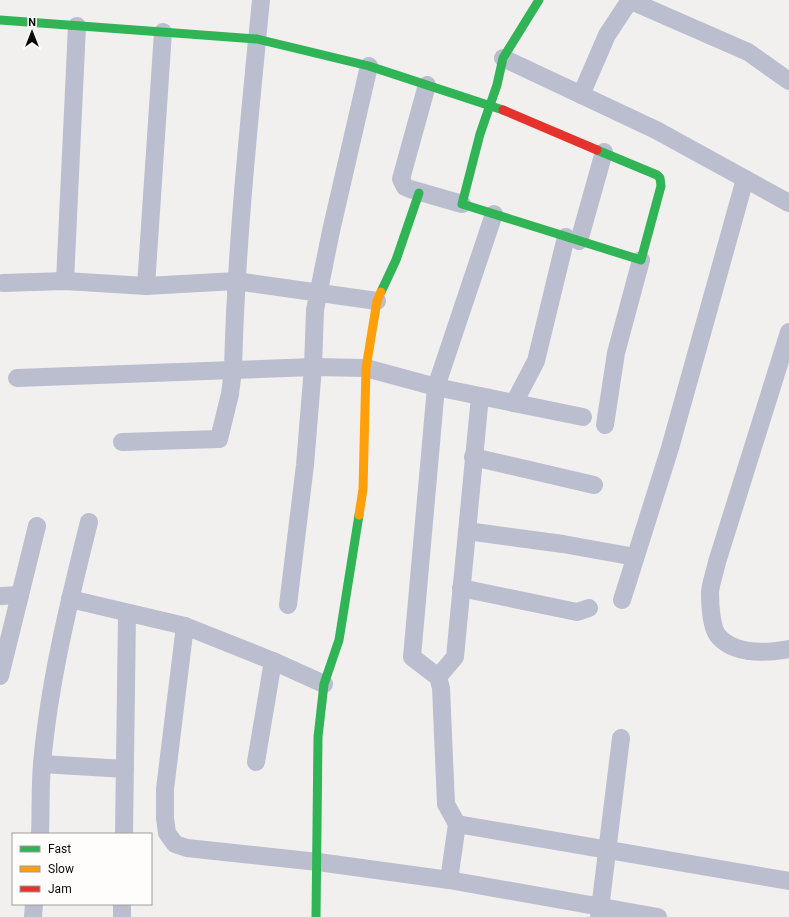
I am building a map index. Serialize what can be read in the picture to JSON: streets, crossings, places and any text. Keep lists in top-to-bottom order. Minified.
{"legend":["Fast","Slow","Jam"],"north":"top"}
